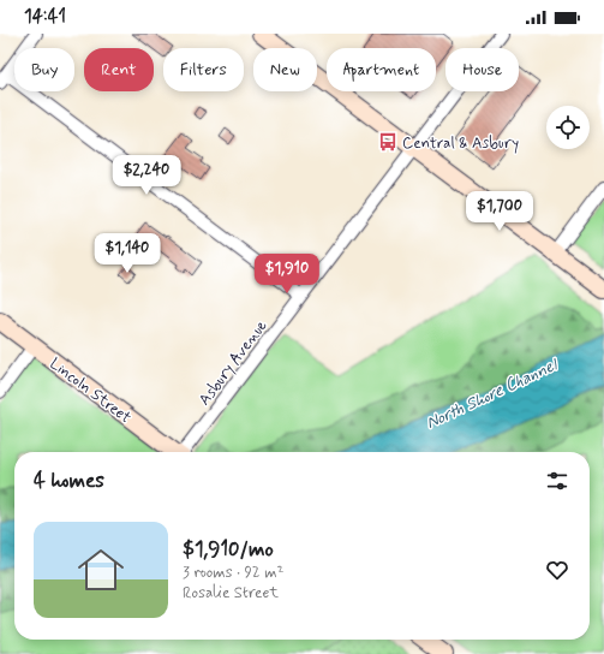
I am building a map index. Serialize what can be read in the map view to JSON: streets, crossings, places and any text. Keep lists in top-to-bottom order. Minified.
{"streets":{"main road":["Lincoln Street"],"street":["Asbury Avenue"]},"water":["North Shore Channel"],"places":{"bus stop":["Central & Asbury"]},"page":{"status":"14:41","chip":["Buy","Rent","Filters","New","Apartment","House"],"price":["$2,240","$1,700","$1,140","$1,910"],"heading":"4 homes","list":[{"name":"$1,910/mo","note":"3 rooms · 92 m² · Rosalie Street"}]}}
